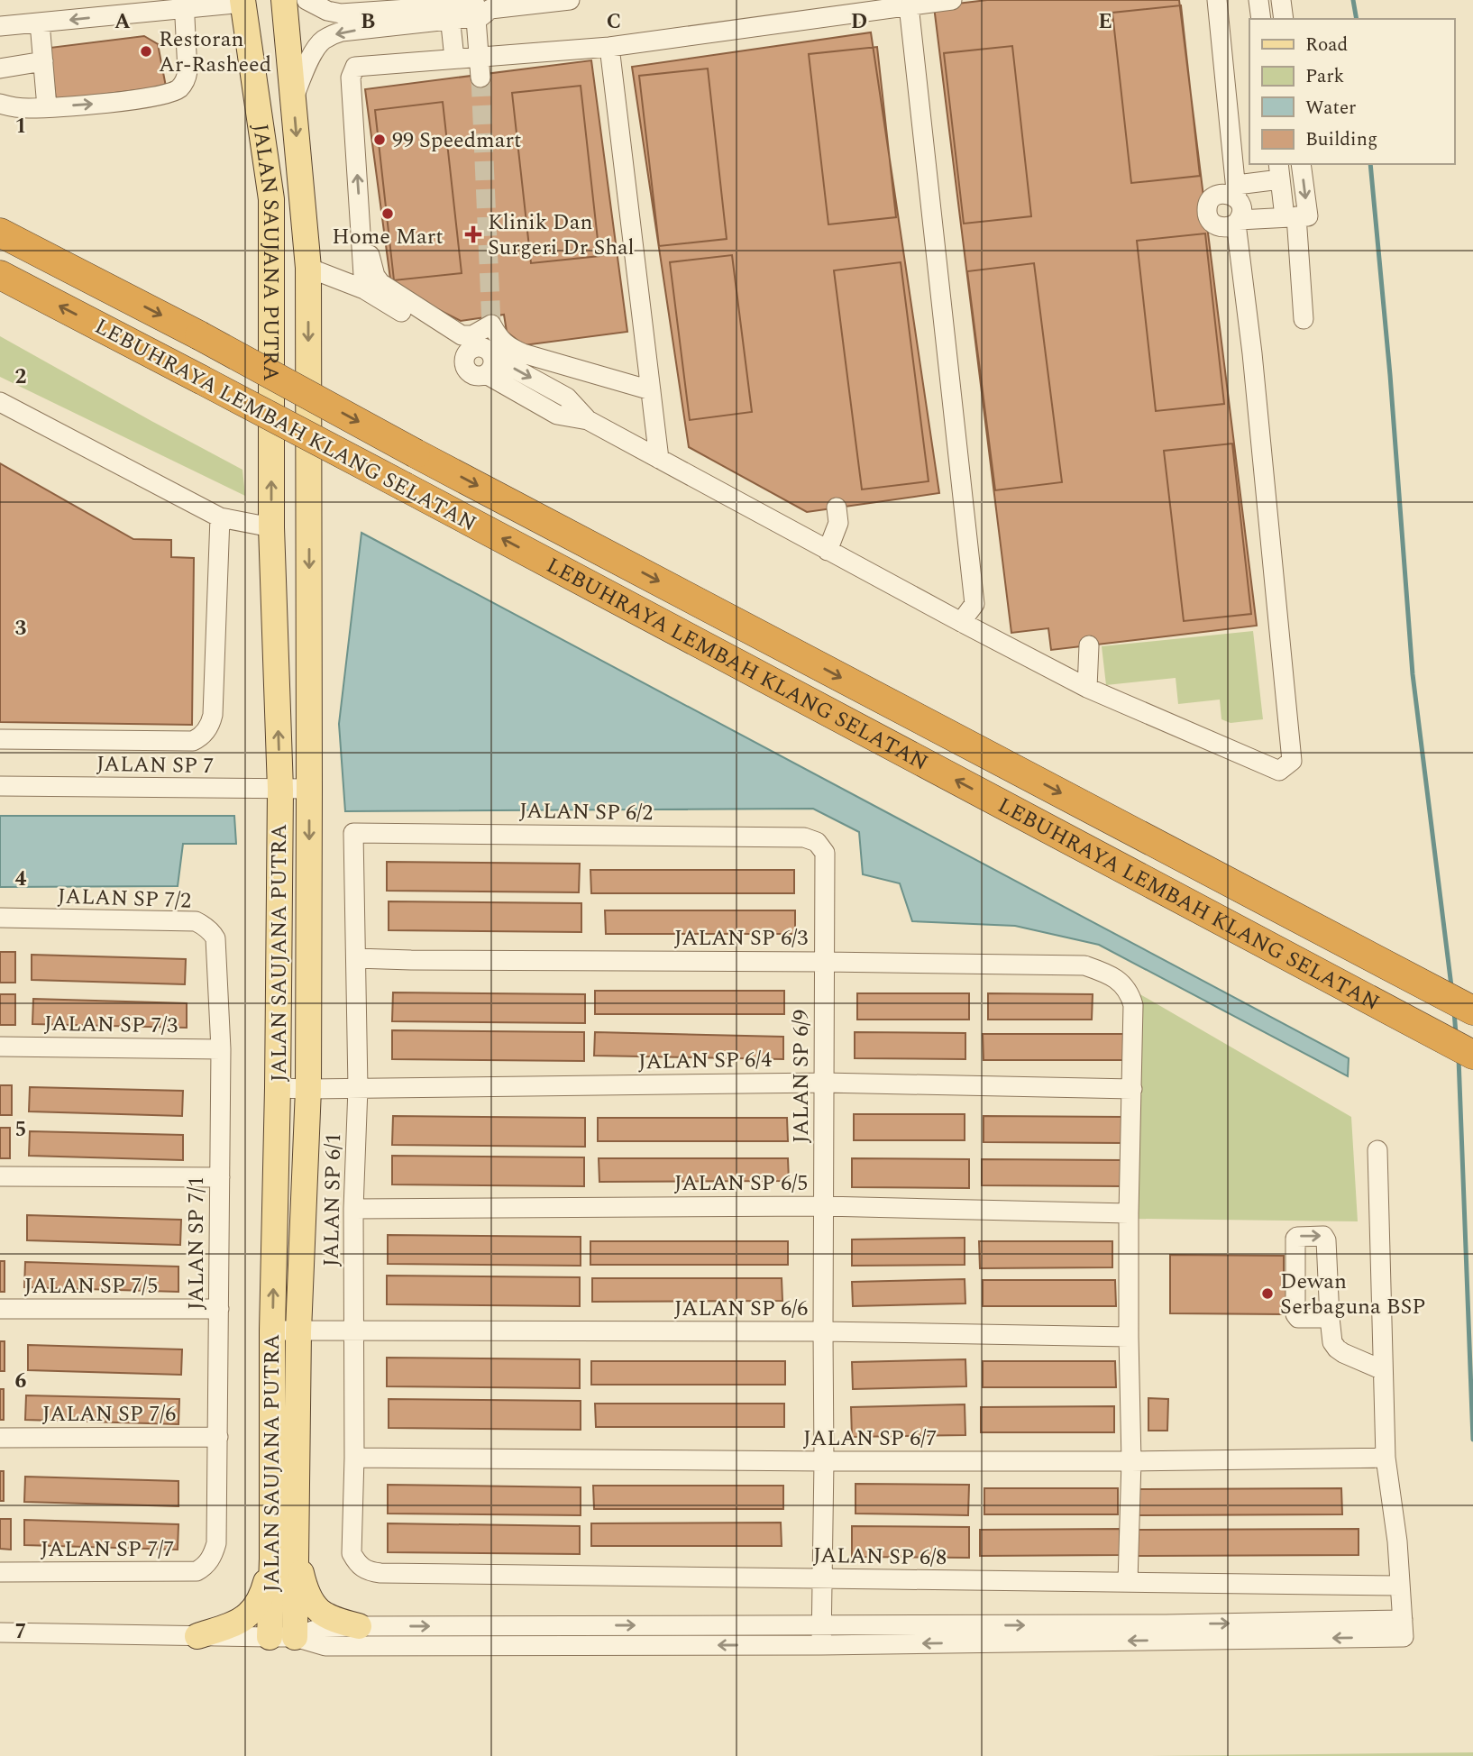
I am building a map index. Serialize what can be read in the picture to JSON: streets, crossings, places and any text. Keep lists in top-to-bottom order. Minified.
{"streets":{"highway":["LEBUHRAYA LEMBAH KLANG SELATAN"],"main road":["JALAN SAUJANA PUTRA"],"street":["JALAN SP 7","JALAN SP 6/2","JALAN SP 7/2","JALAN SP 6/3","JALAN SP 7/3","JALAN SP 6/4","JALAN SP 6/9","JALAN SP 6/5","JALAN SP 6/1","JALAN SP 7/1","JALAN SP 7/5","JALAN SP 6/6","JALAN SP 7/6","JALAN SP 6/7","JALAN SP 7/7","JALAN SP 6/8"]},"crossings":[["JALAN SAUJANA PUTRA","JALAN SP 7"],["JALAN SAUJANA PUTRA","JALAN SP 6/4"],["JALAN SAUJANA PUTRA","JALAN SP 6/6"],["JALAN SP 6/2","JALAN SP 6/9"],["JALAN SP 6/2","JALAN SP 6/1"],["JALAN SP 7/2","JALAN SP 7/1"],["JALAN SP 6/3","JALAN SP 6/4"],["JALAN SP 6/3","JALAN SP 6/9"],["JALAN SP 6/3","JALAN SP 6/1"],["JALAN SP 7/3","JALAN SP 7/1"],["JALAN SP 6/4","JALAN SP 6/9"],["JALAN SP 6/4","JALAN SP 6/1"],["JALAN SP 6/9","JALAN SP 6/5"],["JALAN SP 6/9","JALAN SP 6/6"],["JALAN SP 6/9","JALAN SP 6/7"],["JALAN SP 6/9","JALAN SP 6/8"],["JALAN SP 6/5","JALAN SP 6/1"],["JALAN SP 6/1","JALAN SP 6/6"],["JALAN SP 6/1","JALAN SP 6/7"],["JALAN SP 6/1","JALAN SP 6/8"],["JALAN SP 7/1","JALAN SP 7/5"],["JALAN SP 7/1","JALAN SP 7/6"],["JALAN SP 7/1","JALAN SP 7/7"]],"places":{"other":["Restoran Ar-Rasheed","99 Speedmart","Home Mart","Dewan Serbaguna BSP"],"health":["Klinik Dan Surgeri Dr Shal"]},"legend":["Road","Park","Water","Building"],"grid":{"columns":["A","B","C","D","E"],"rows":["1","2","3","4","5","6","7"]}}
